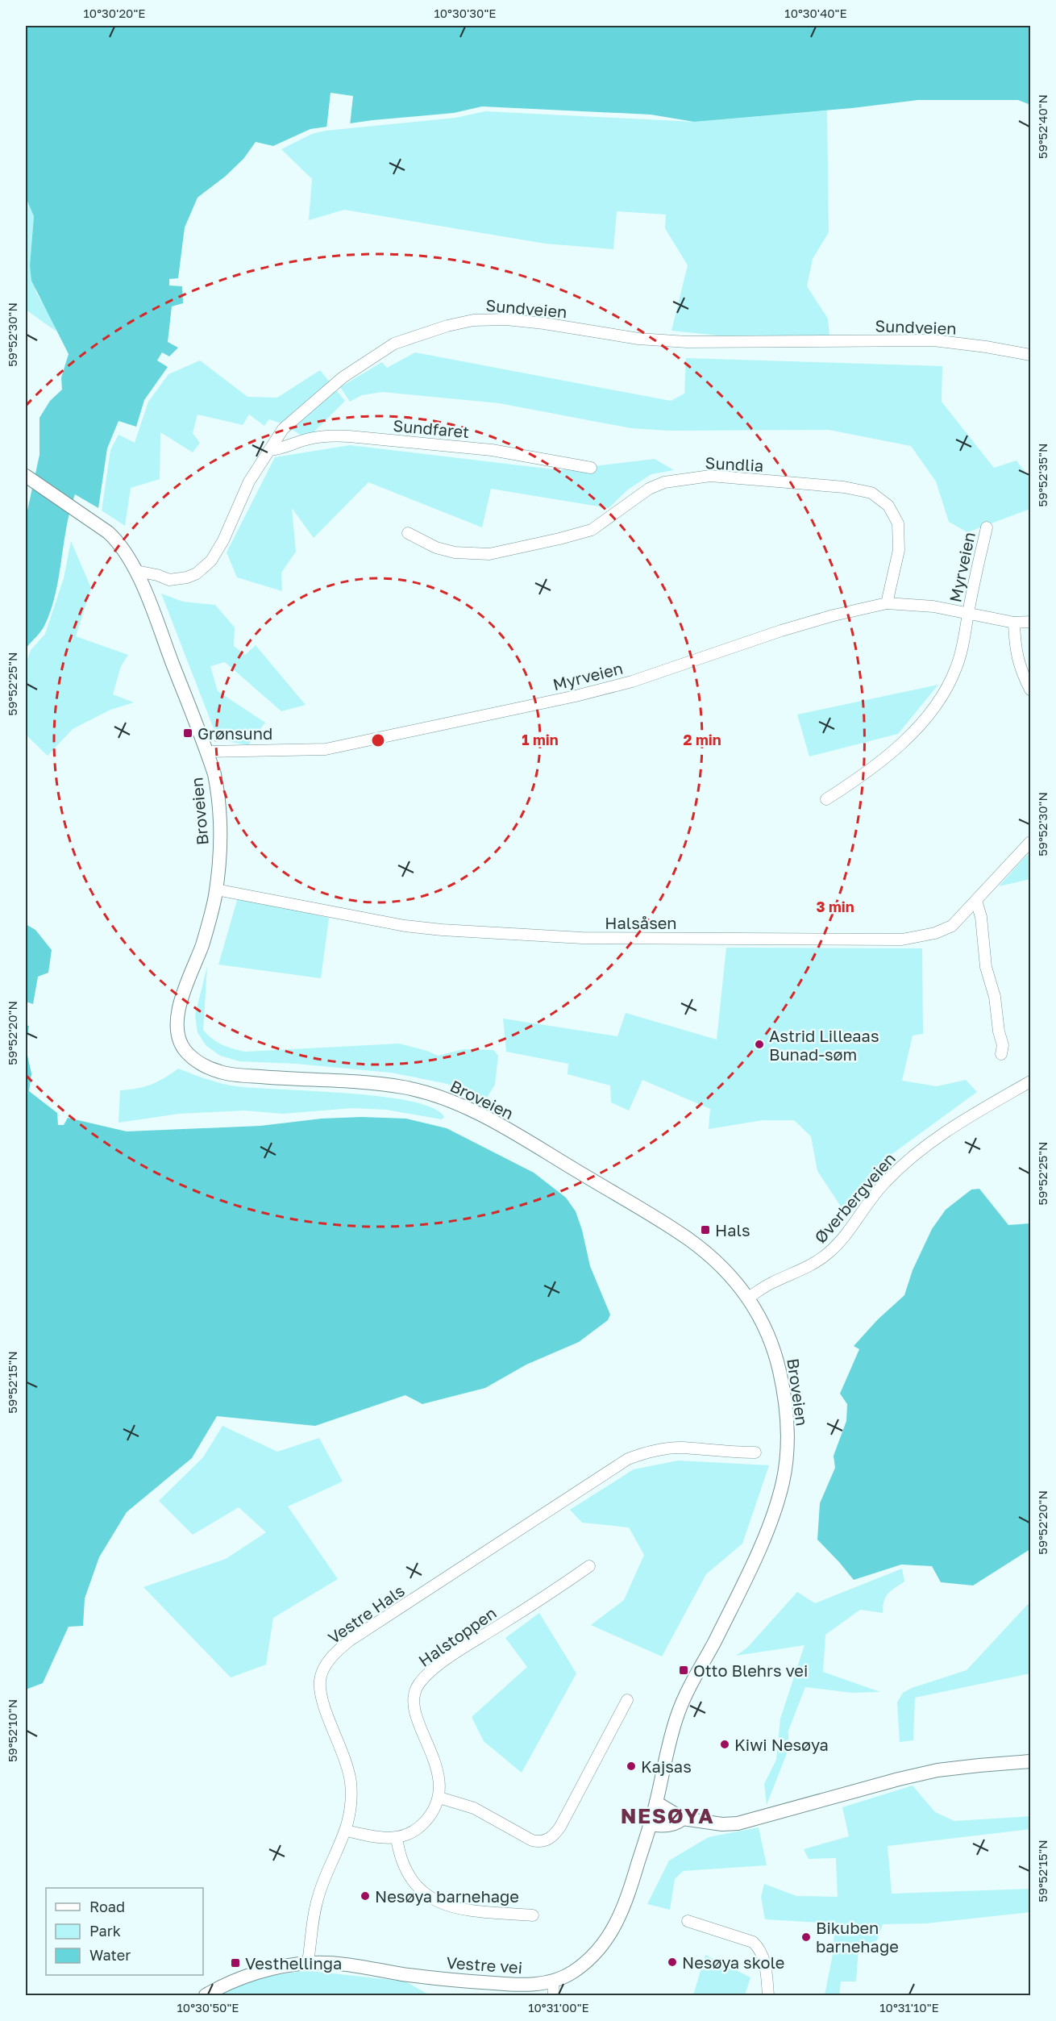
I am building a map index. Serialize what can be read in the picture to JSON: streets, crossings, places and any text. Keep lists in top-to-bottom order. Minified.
{"streets":{"street":["Sundveien","Sundfaret","Sundlia","Myrveien","Broveien","Halsåsen","Øverbergveien","Vestre Hals","Halstoppen","Vestre vei"]},"crossings":[["Sundveien","Sundfaret"],["Sundveien","Broveien"],["Sundlia","Myrveien"],["Myrveien","Broveien"],["Broveien","Halsåsen"],["Broveien","Øverbergveien"],["Broveien","Vestre vei"],["Vestre Hals","Vestre vei"]],"districts":["NESØYA"],"places":{"transit":["Grønsund","Hals","Otto Blehrs vei","Vesthellinga"],"other":["Astrid Lilleaas Bunad-søm","Kiwi Nesøya","Kajsas","Nesøya barnehage","Bikuben barnehage","Nesøya skole"]},"legend":["Road","Park","Water"],"coordinates":["10°30'20\"E","10°30'30\"E","10°30'40\"E","59°52'40\"N","59°52'30\"N","59°52'35\"N","59°52'25\"N","59°52'20\"N","59°52'15\"N","59°52'10\"N","10°30'50\"E","10°31'00\"E","10°31'10\"E"],"rings":["1 min","2 min","3 min"]}
